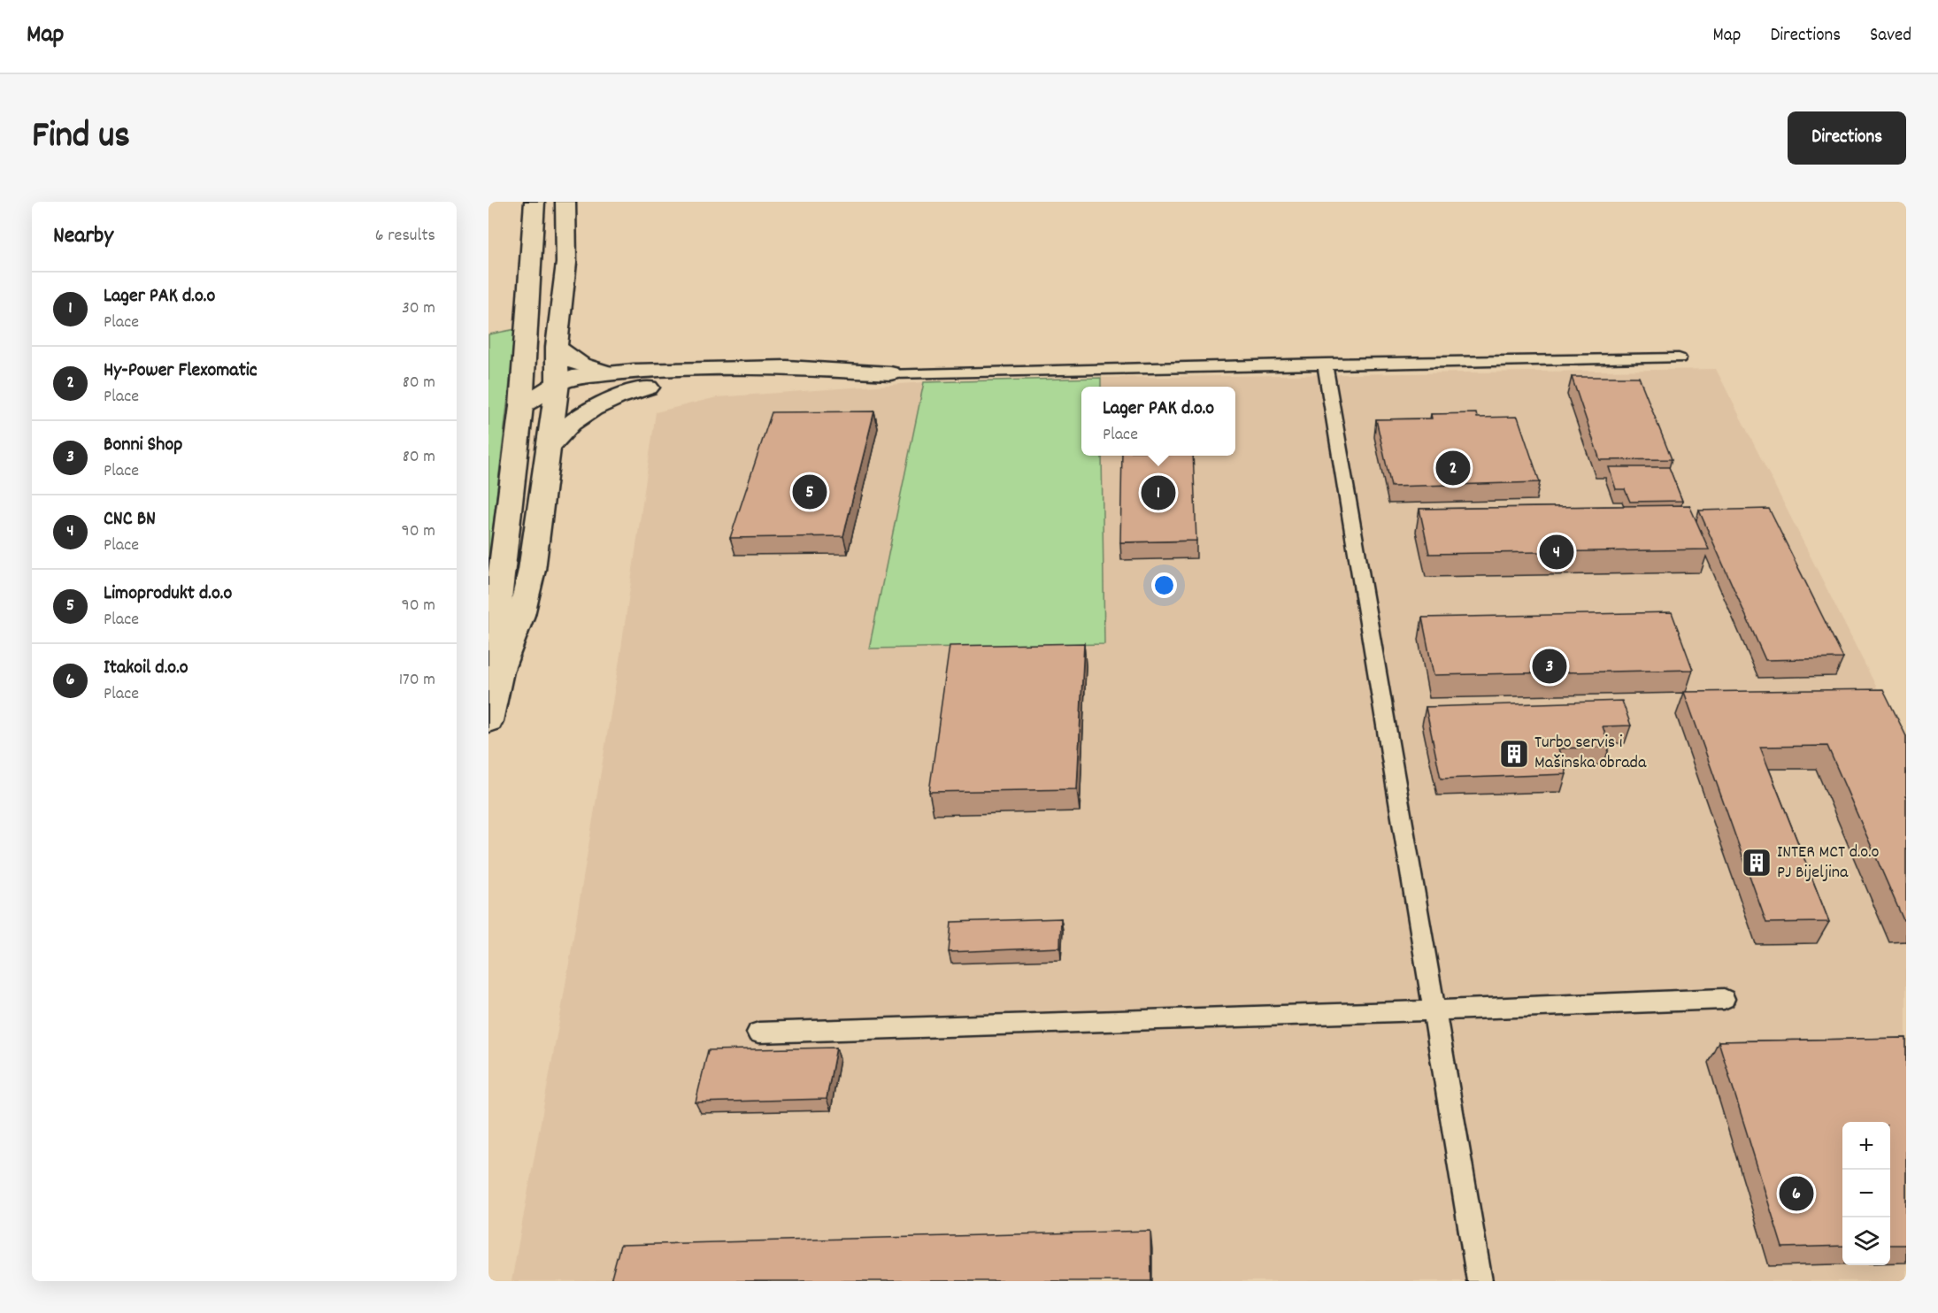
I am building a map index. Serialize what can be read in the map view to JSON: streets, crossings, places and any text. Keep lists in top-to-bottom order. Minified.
{"places":{"building":["Turbo servis i Mašinska obrada","INTER MCT d.o.o PJ Bijeljina"]},"page":{"header":"Map","nav":["Map","Directions","Saved"],"title":"Find us","buttons":"Directions","heading":["Nearby","6 results"],"list":[{"mark":"1","name":"Lager PAK d.o.o","note":"Place","value":"30 m"},{"mark":"2","name":"Hy-Power Flexomatic","note":"Place","value":"80 m"},{"mark":"3","name":"Bonni Shop","note":"Place","value":"80 m"},{"mark":"4","name":"CNC BN","note":"Place","value":"90 m"},{"mark":"5","name":"Limoprodukt d.o.o","note":"Place","value":"90 m"},{"mark":"6","name":"Itakoil d.o.o","note":"Place","value":"170 m"}],"popup":["Lager PAK d.o.o","Place"],"pins":["2","5","1","4","3","6"],"map_buttons":["+","−"]}}
